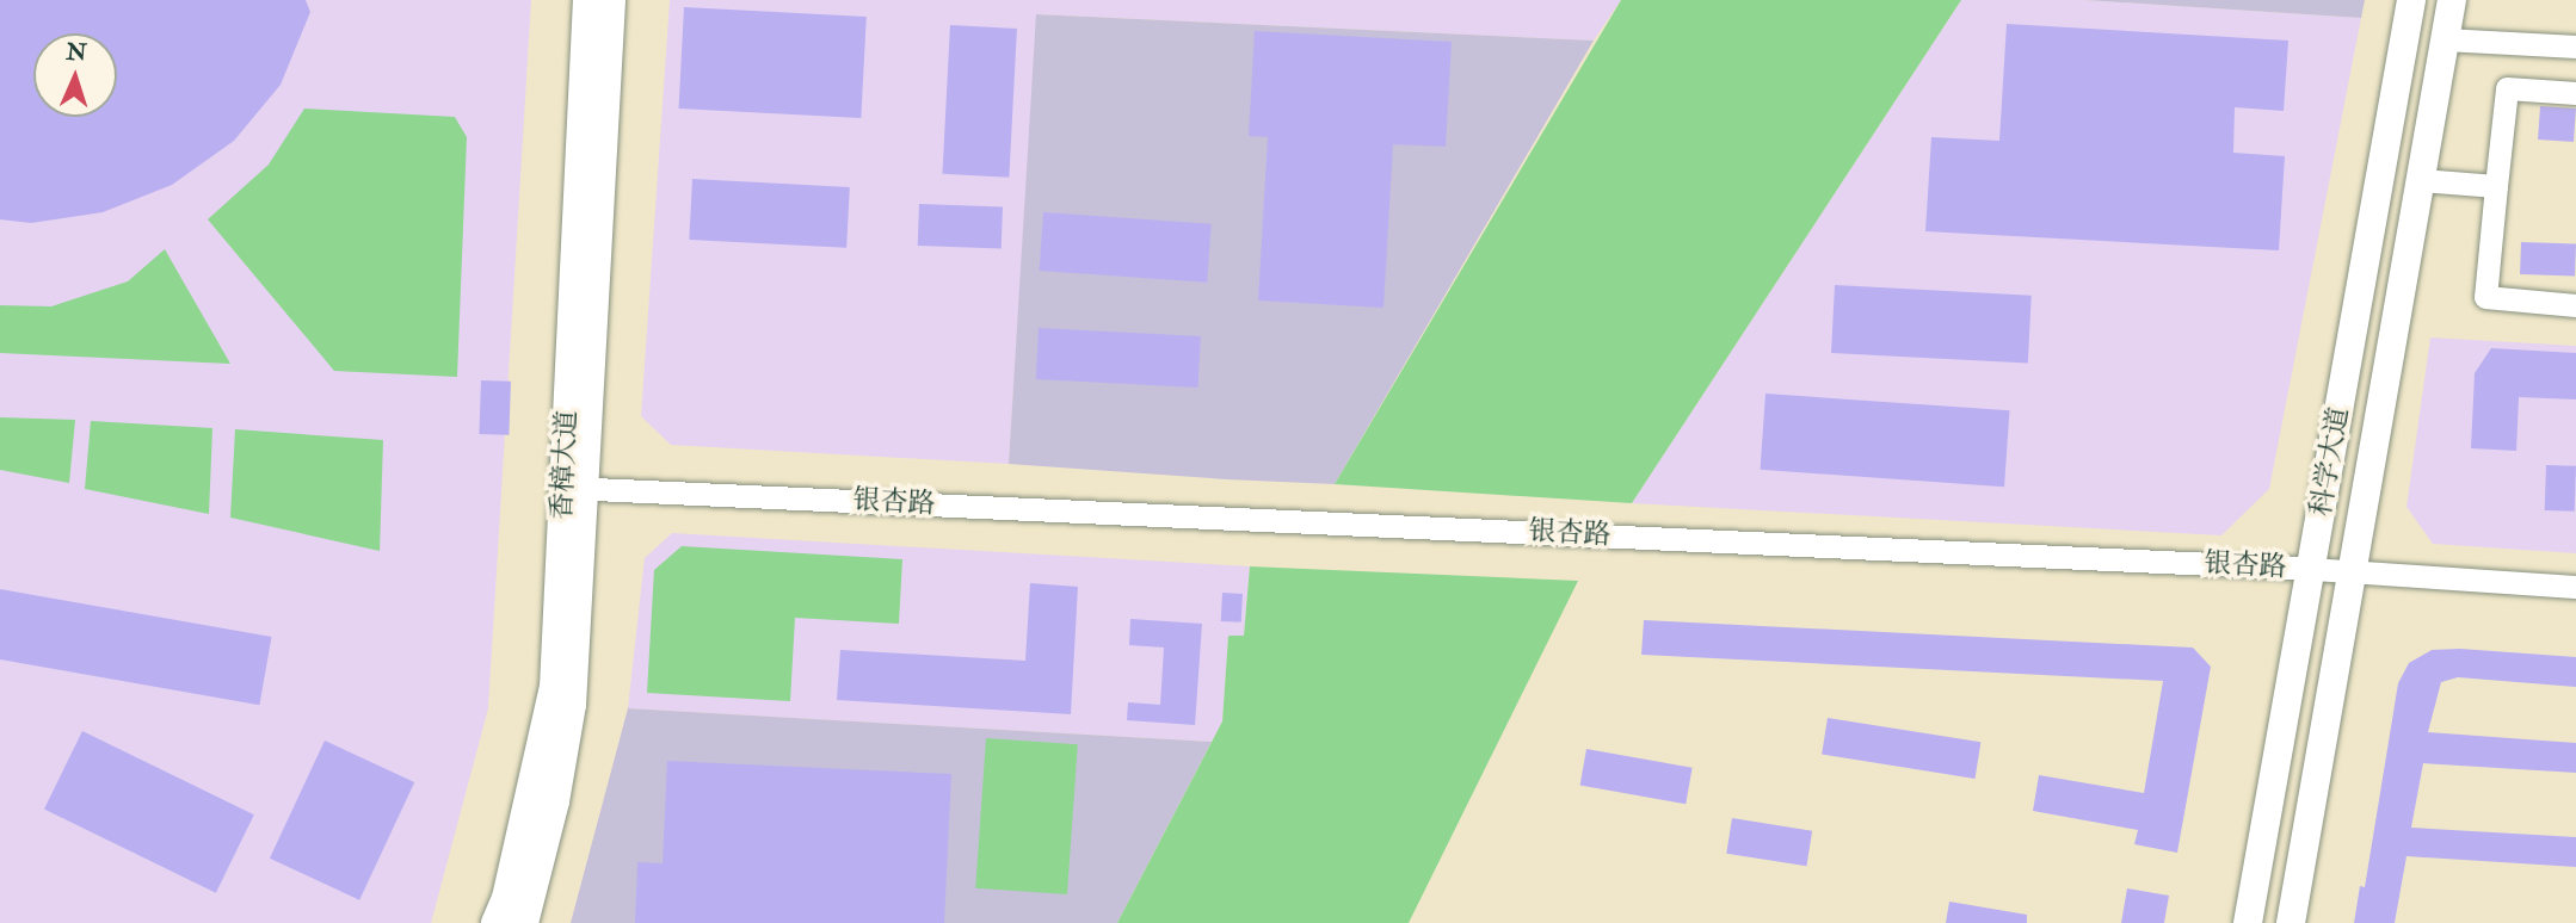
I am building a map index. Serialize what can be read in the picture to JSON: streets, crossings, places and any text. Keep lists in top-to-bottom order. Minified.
{"streets":{"main road":["科学大道","香樟大道"],"street":["银杏路"]},"crossings":[["科学大道","银杏路"],["香樟大道","银杏路"]],"north":"top"}
